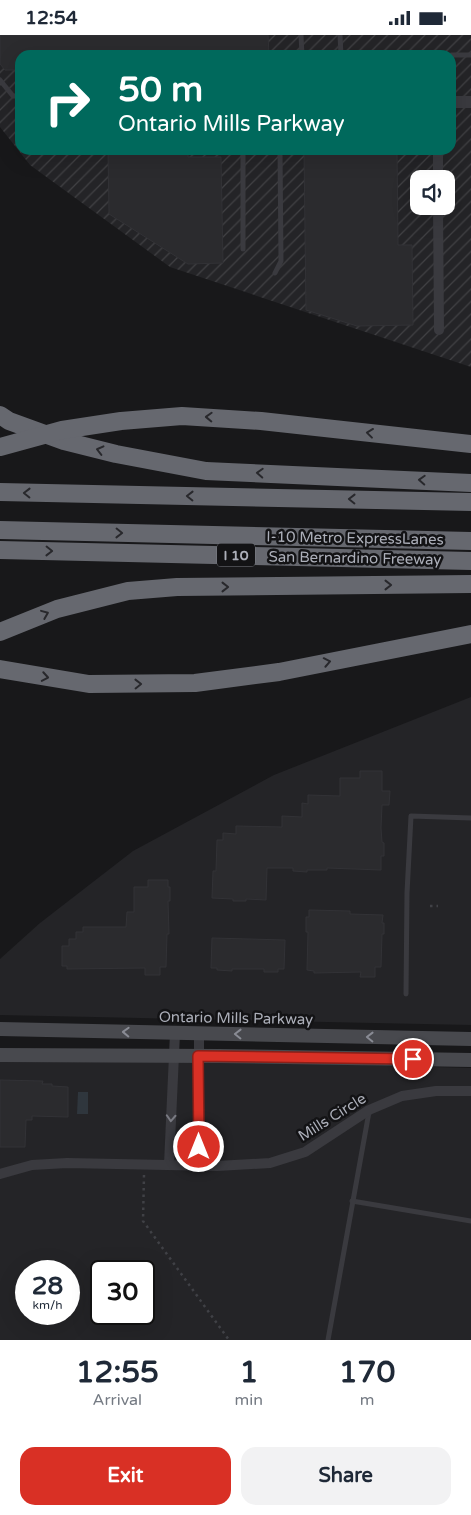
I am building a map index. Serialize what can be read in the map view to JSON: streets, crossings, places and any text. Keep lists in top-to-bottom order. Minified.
{"streets":{"highway":["I-10 Metro ExpressLanes","I 10","San Bernardino Freeway"],"main road":["Ontario Mills Parkway"],"street":["Mills Circle"]},"page":{"status":"12:54","turn":["50 m","Ontario Mills Parkway"],"speed":"28 km/h","limit":"30","eta":["12:55","Arrival","1","min","170","m"],"buttons":["Exit","Share"]}}
